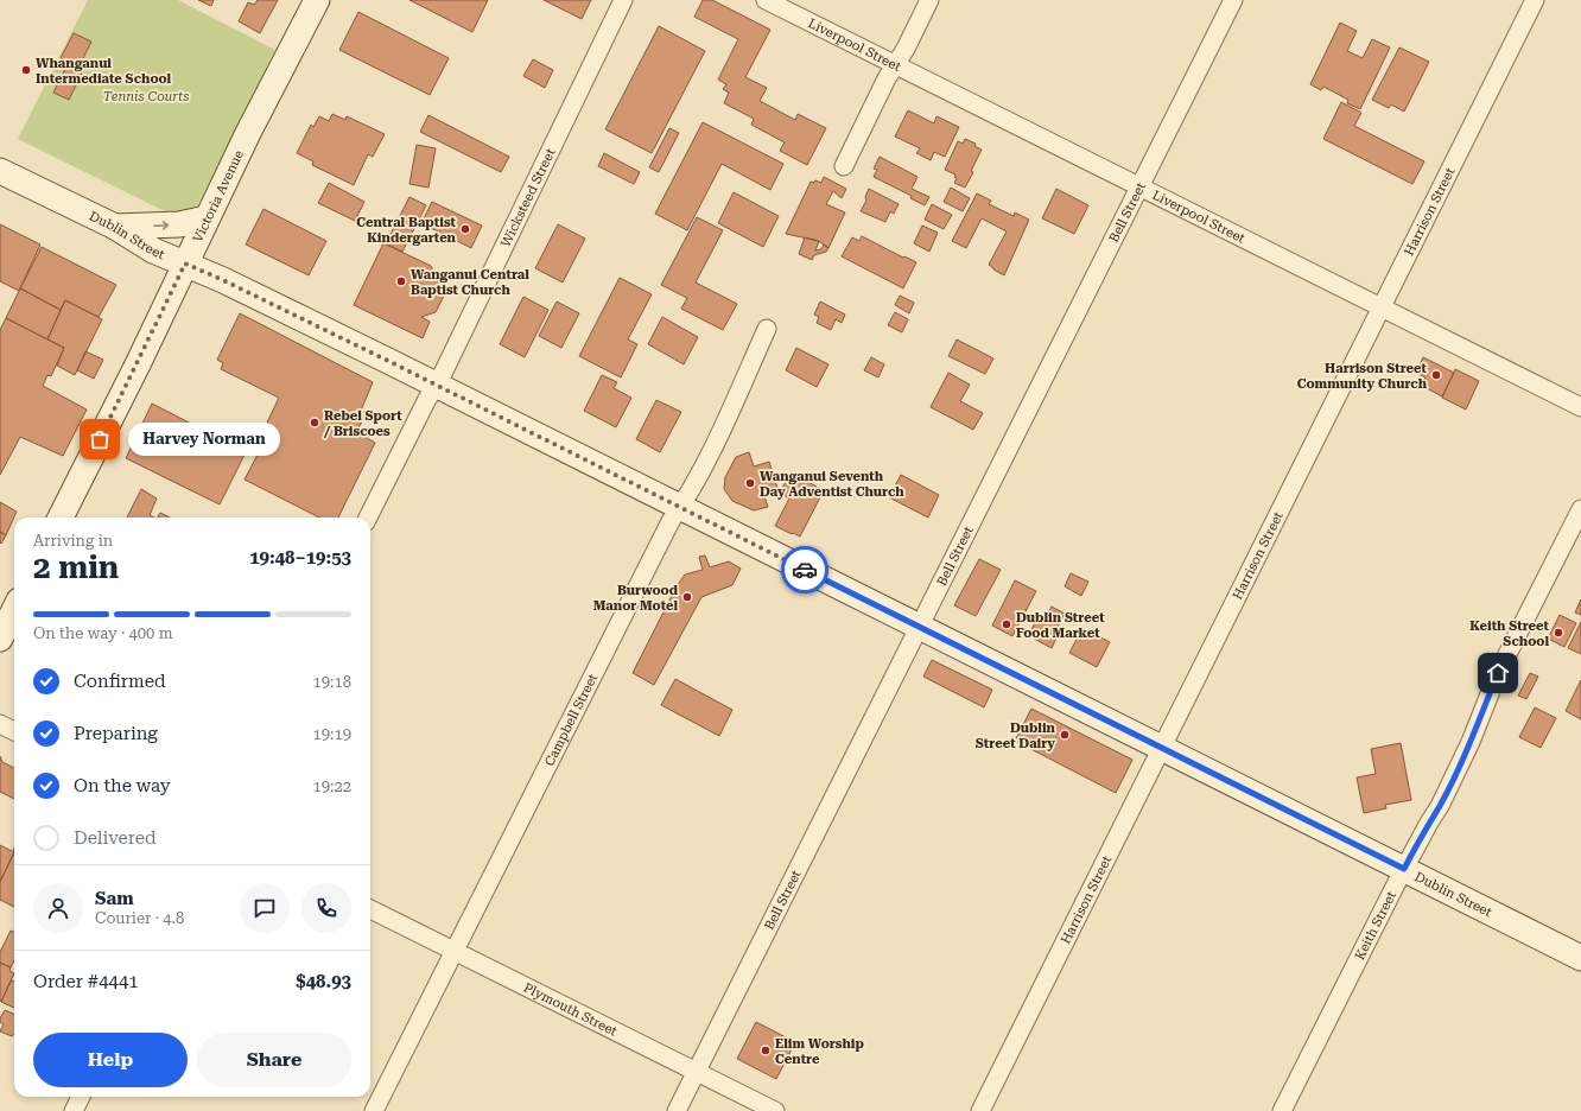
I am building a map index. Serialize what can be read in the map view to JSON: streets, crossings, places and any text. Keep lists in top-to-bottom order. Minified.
{"streets":{"main road":["Victoria Avenue","Dublin Street"],"street":["Liverpool Street","Wicksteed Street","Harrison Street","Bell Street","Campbell Street","Keith Street","Plymouth Street"]},"crossings":[["Liverpool Street","Harrison Street"],["Liverpool Street","Bell Street"],["Victoria Avenue","Dublin Street"],["Wicksteed Street","Dublin Street"],["Harrison Street","Dublin Street"],["Bell Street","Dublin Street"],["Bell Street","Plymouth Street"],["Dublin Street","Campbell Street"],["Dublin Street","Keith Street"],["Campbell Street","Plymouth Street"]],"parks":["Tennis Courts"],"places":["Whanganui Intermediate School","Central Baptist Kindergarten","Wanganui Central Baptist Church","Harrison Street Community Church","Rebel Sport / Briscoes","Harvey Norman","Wanganui Seventh Day Adventist Church","Burwood Manor Motel","Dublin Street Food Market","Keith Street School","Dublin Street Dairy","Elim Worship Centre"],"page":{"bubble":"Harvey Norman","heading":["2 min","Arriving in","19:48–19:53"],"panel":["Sam","Courier · 4.8","Order #4441","$48.93"],"bar":"On the way · 400 m","list":[["Confirmed","19:18"],["Preparing","19:19"],["On the way","19:22"],"Delivered"],"buttons":["Help","Share"]}}
